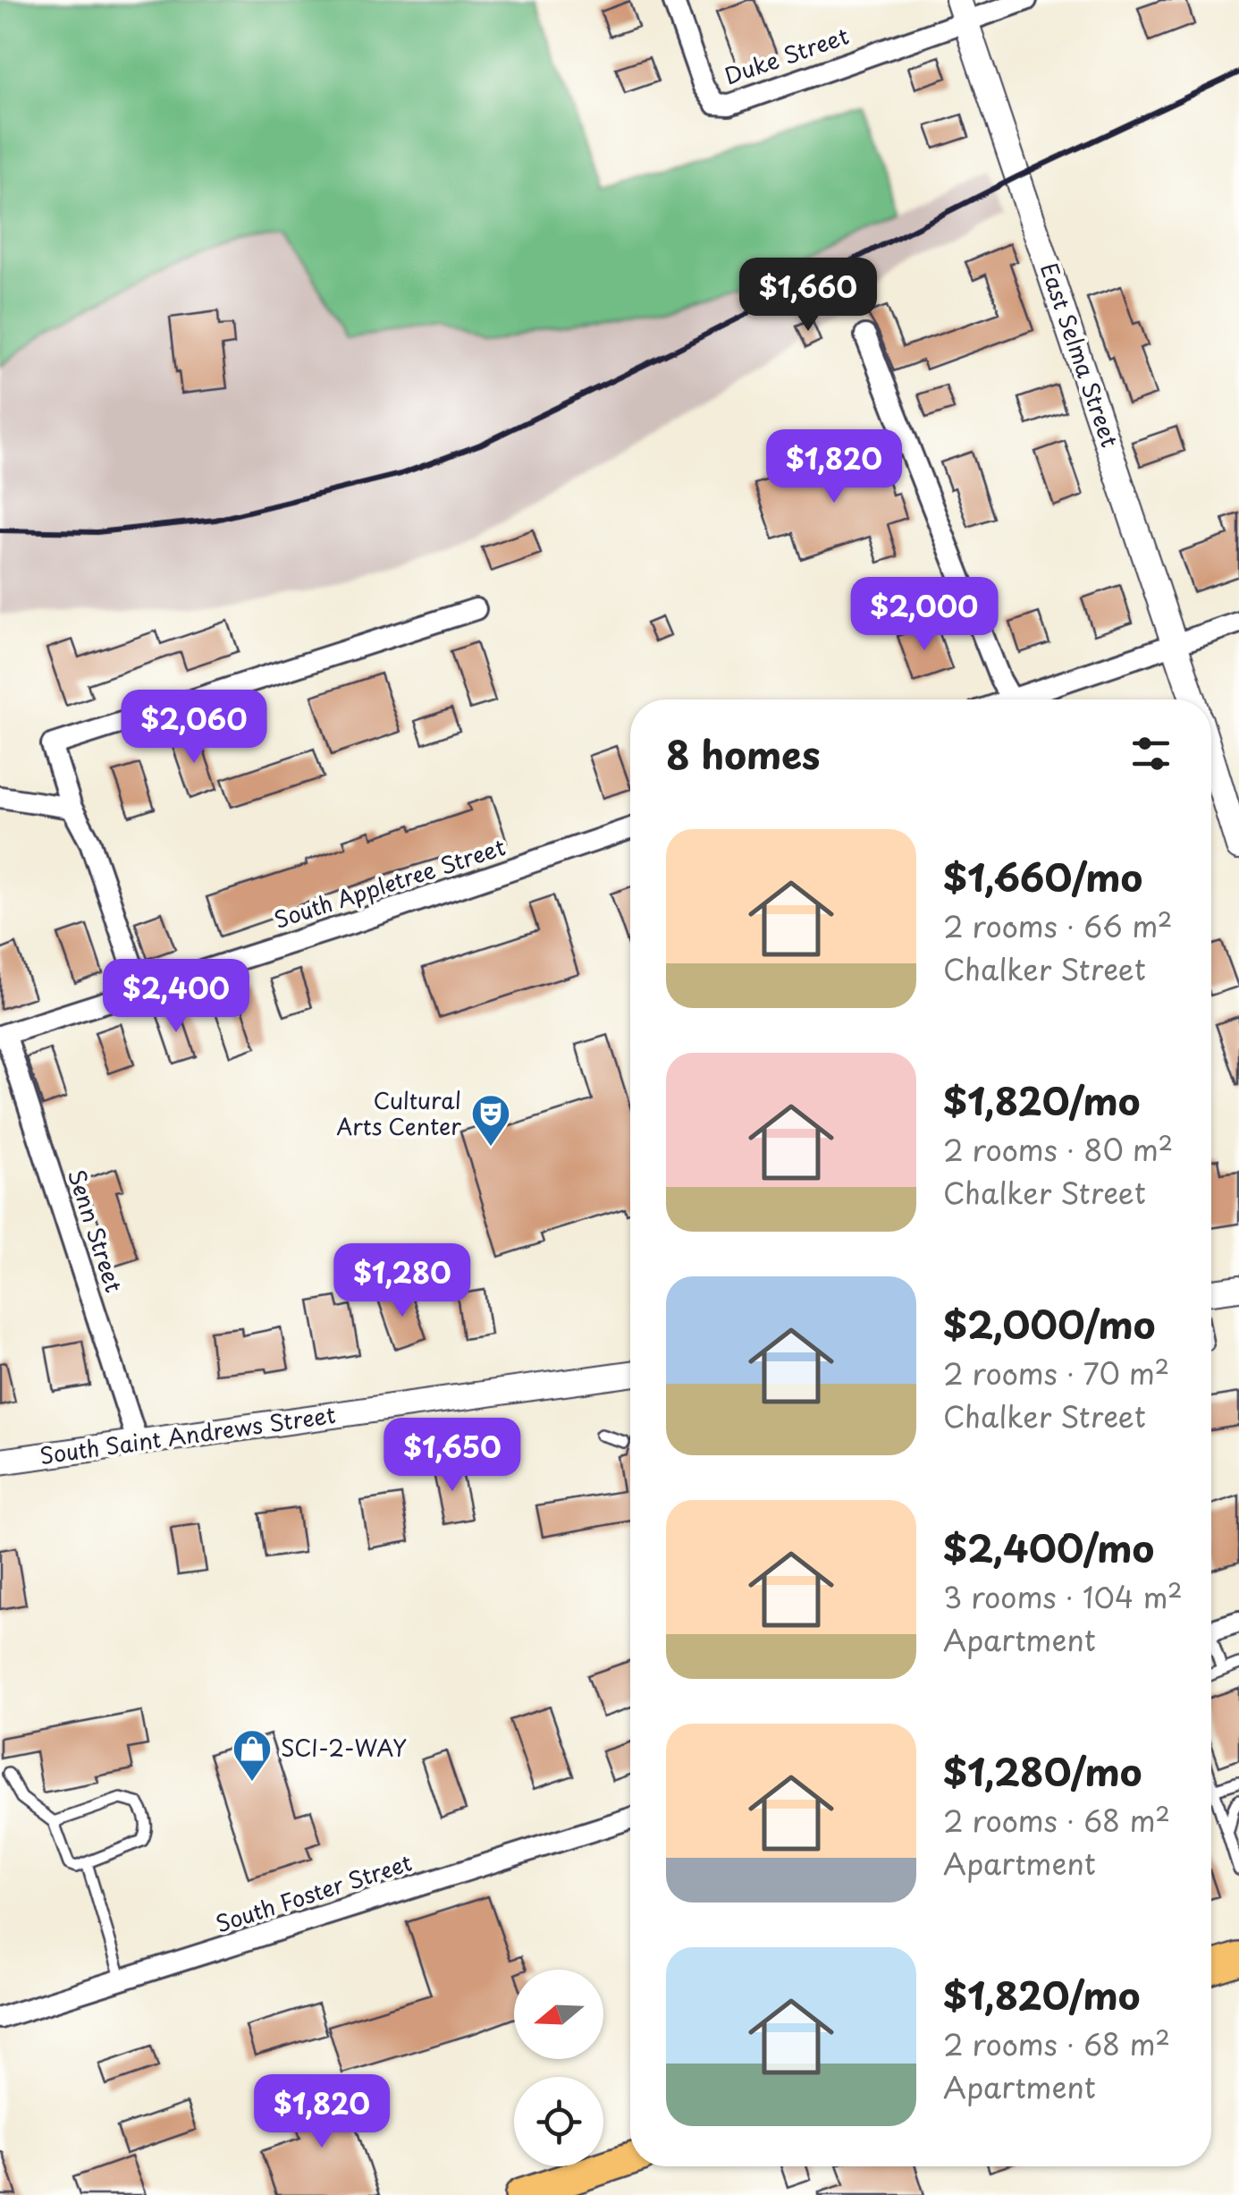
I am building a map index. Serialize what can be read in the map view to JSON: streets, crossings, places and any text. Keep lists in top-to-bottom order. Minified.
{"streets":{"street":["Duke Street","East Selma Street","South Appletree Street","Senn Street","South Saint Andrews Street","South Foster Street"]},"crossings":[["Duke Street","East Selma Street"],["South Appletree Street","Senn Street"],["Senn Street","South Saint Andrews Street"]],"places":{"theatre":["Cultural Arts Center"],"shop":["SCI-2-WAY"]},"north":"left","page":{"price":["$1,660","$1,820","$2,000","$2,060","$2,400","$1,280","$1,650","$1,820"],"heading":"8 homes","list":[{"name":"$1,660/mo","note":"2 rooms · 66 m² · Chalker Street"},{"name":"$1,820/mo","note":"2 rooms · 80 m² · Chalker Street"},{"name":"$2,000/mo","note":"2 rooms · 70 m² · Chalker Street"},{"name":"$2,400/mo","note":"3 rooms · 104 m² · Apartment"},{"name":"$1,280/mo","note":"2 rooms · 68 m² · Apartment"},{"name":"$1,820/mo","note":"2 rooms · 68 m² · Apartment"}]}}
